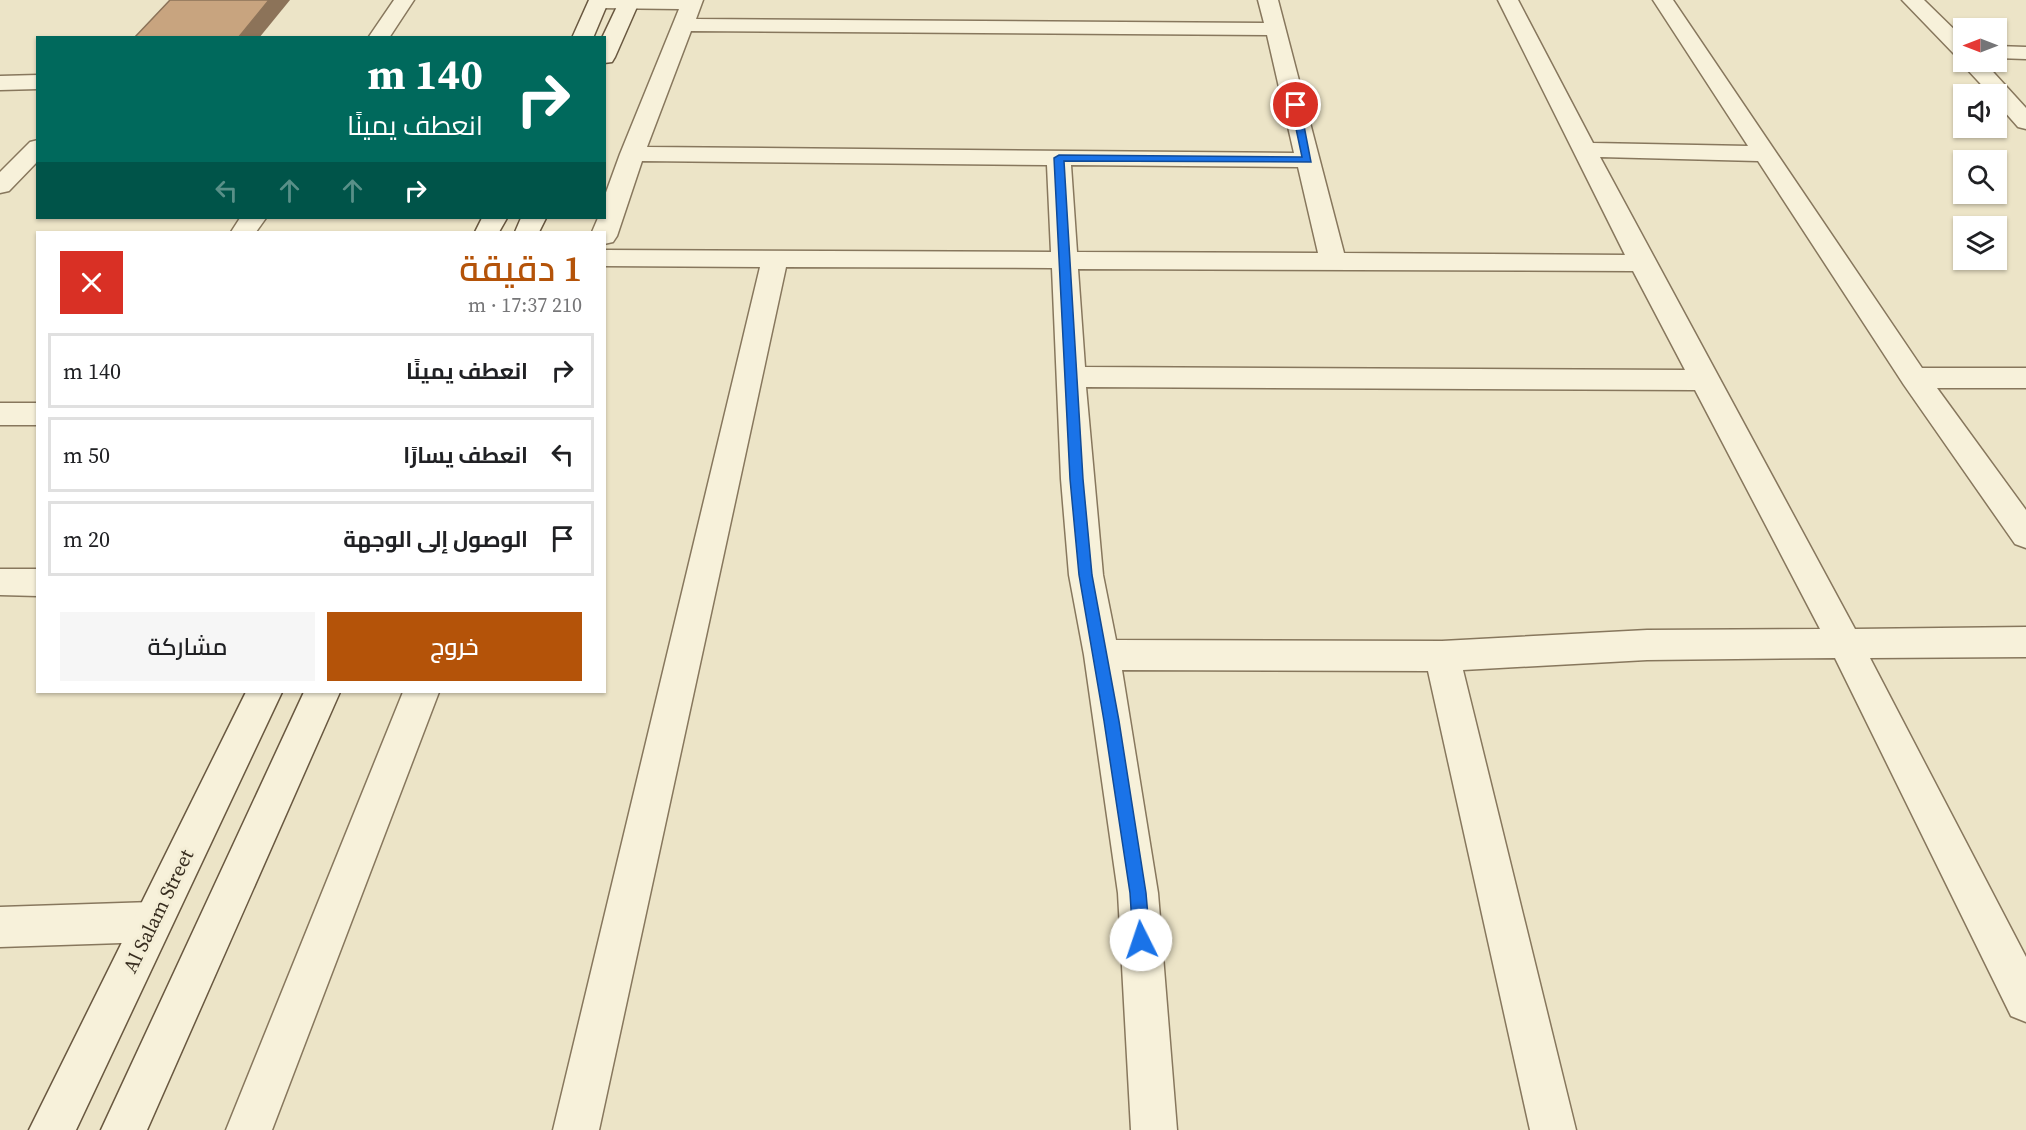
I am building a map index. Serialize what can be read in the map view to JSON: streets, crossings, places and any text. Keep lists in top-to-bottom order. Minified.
{"streets":{"street":["Al Salam Street"]},"north":"left","page":{"turn":["140 m","انعطف يمينًا"],"heading":["1 دقيقة","210 m · 17:37"],"list":[{"name":"انعطف يمينًا","value":"140 m"},{"name":"انعطف يسارًا","value":"50 m"},{"name":"الوصول إلى الوجهة","value":"20 m"}],"buttons":["خروج","مشاركة"]}}
